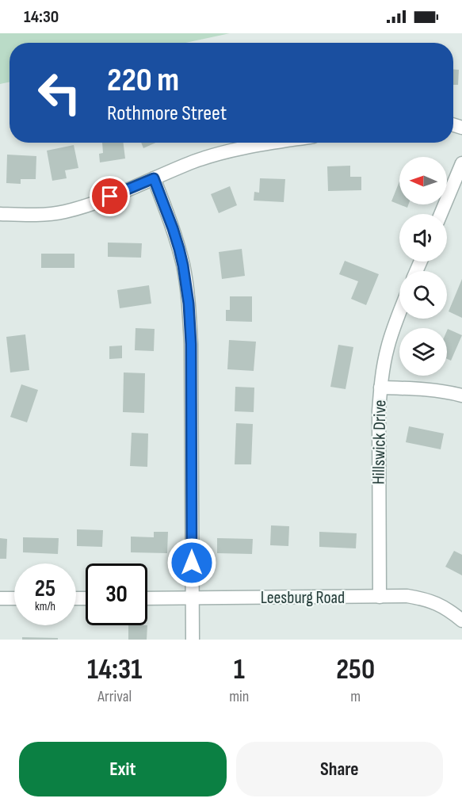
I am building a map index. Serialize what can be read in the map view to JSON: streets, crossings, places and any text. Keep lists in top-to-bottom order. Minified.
{"streets":{"street":["Hillswick Drive","Leesburg Road"]},"crossings":[["Hillswick Drive","Leesburg Road"]],"north":"left","page":{"status":"14:30","turn":["220 m","Rothmore Street"],"speed":"25 km/h","limit":"30","eta":["14:31","Arrival","1","min","250","m"],"buttons":["Exit","Share"]}}
